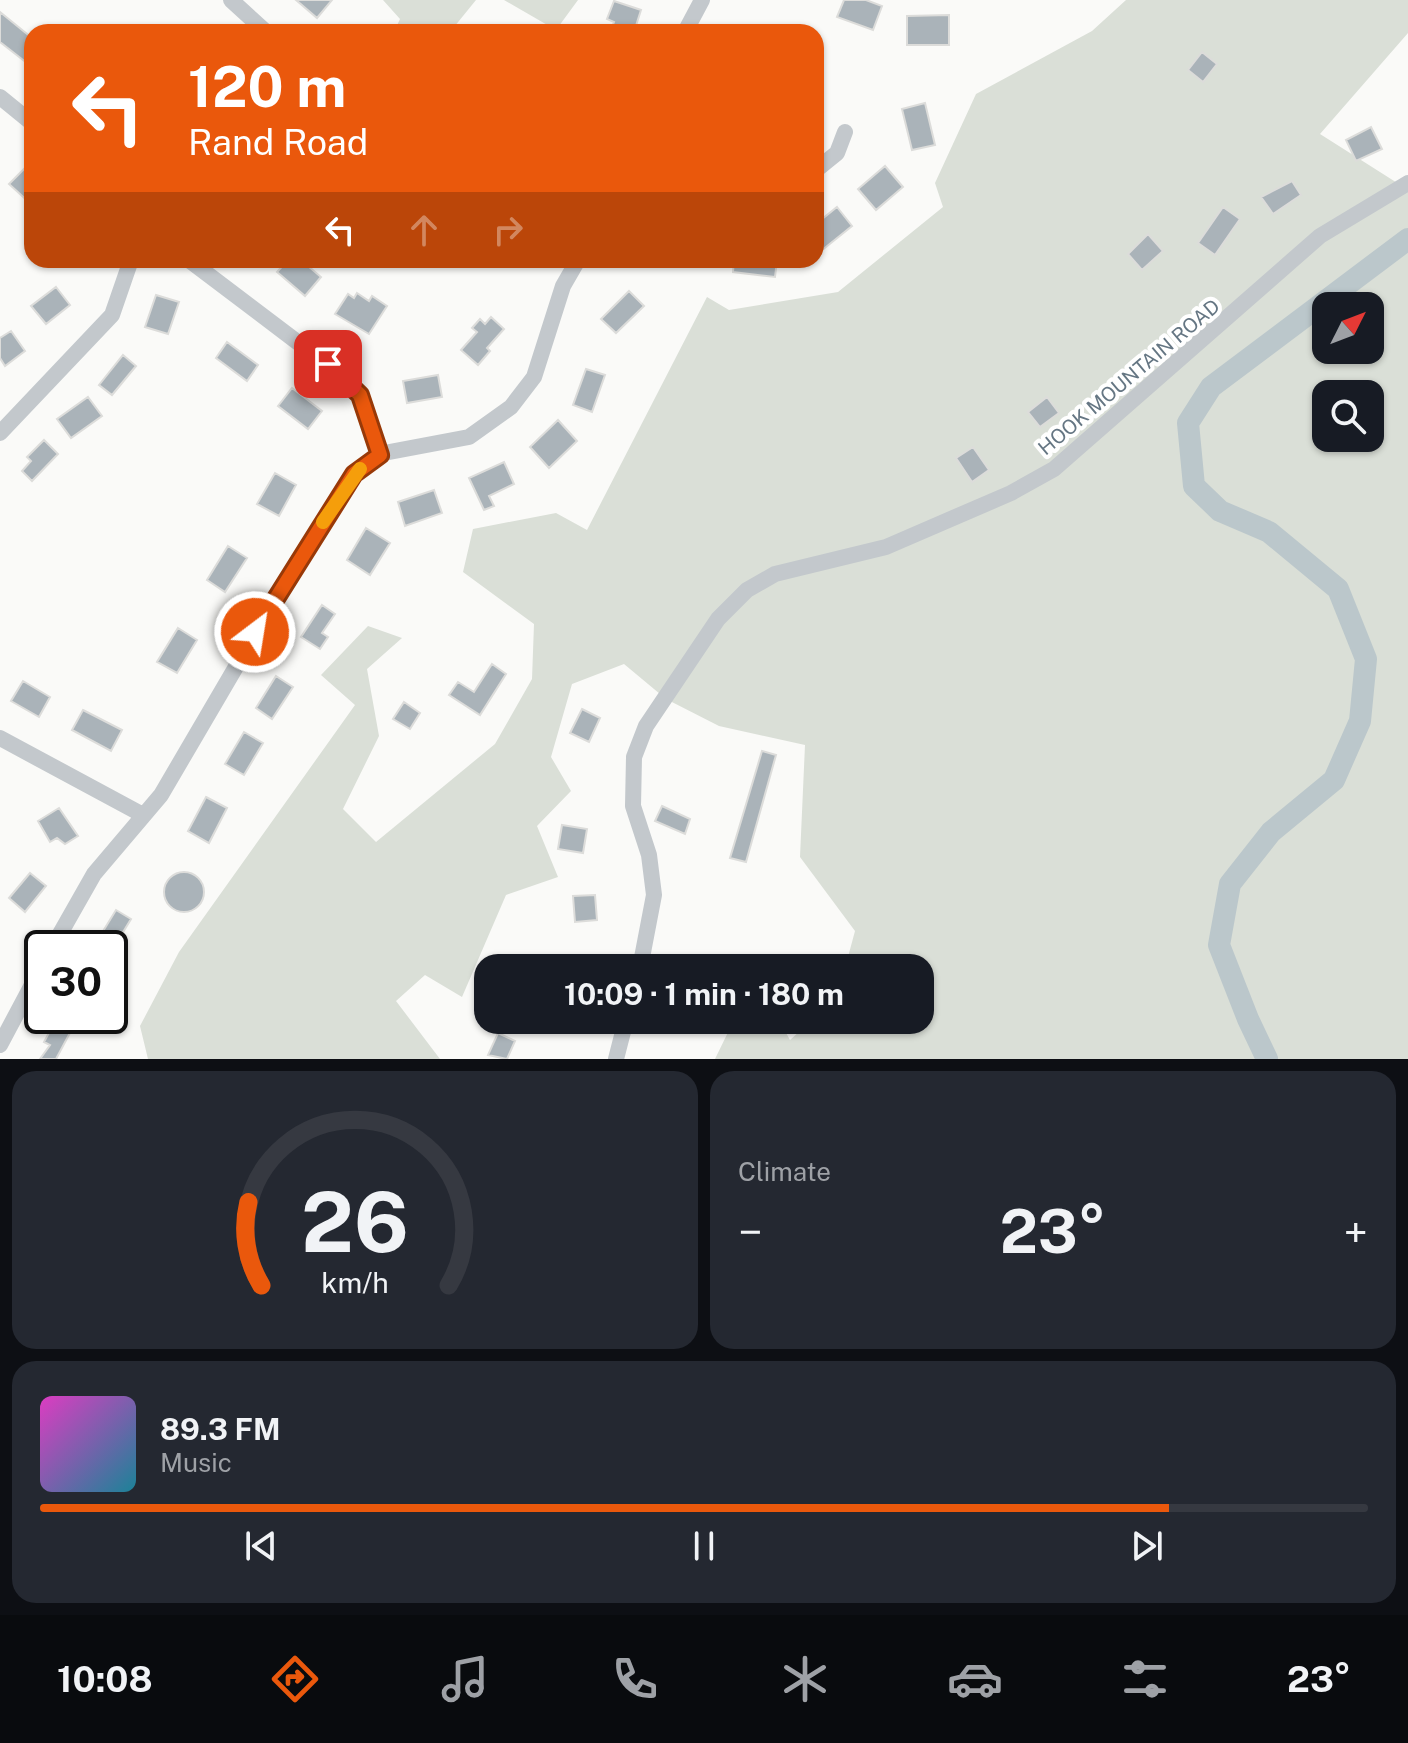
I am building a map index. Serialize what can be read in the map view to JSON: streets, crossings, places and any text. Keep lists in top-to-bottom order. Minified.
{"streets":{"street":["HOOK MOUNTAIN ROAD"]},"north":"top right","page":{"turn":["120 m","Rand Road"],"limit":"30","trip":"10:09 · 1 min · 180 m","tile":"Climate","heat":["−","23°","+"],"song":["89.3 FM","Music"],"tabs":["10:08","23°"],"gauge":["26","km/h"]}}
